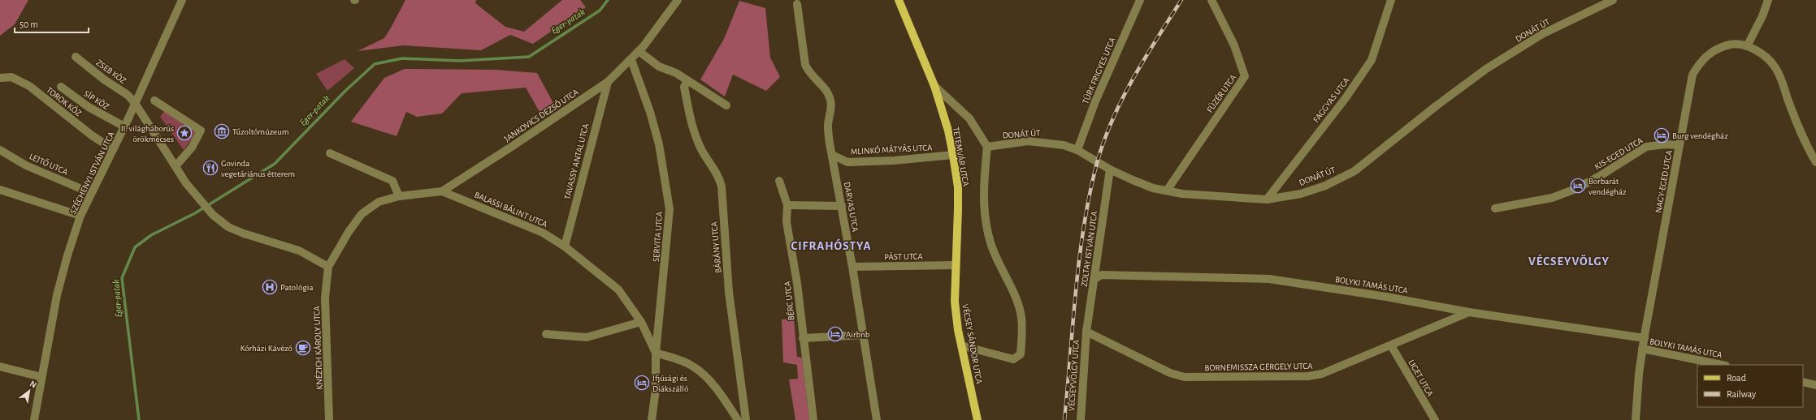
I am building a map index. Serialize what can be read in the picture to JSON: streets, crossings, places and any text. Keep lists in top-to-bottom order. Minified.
{"streets":{"main road":["TETEMVÁR UTCA","VÉCSEY SÁNDOR UTCA"],"street":["DONÁT ÚT","TÜRK FRIGYES UTCA","ZSEB KÖZ","FÜZÉR UTCA","SÍP KÖZ","FAGGYAS UTCA","TOROK KÖZ","JANKOVICS DEZSŐ UTCA","MLINKÓ MÁTYÁS UTCA","KIS-EGED UTCA","TAVASSY ANTAL UTCA","LEJTŐ UTCA","SZÉCHENYI ISTVÁN UTCA","NAGY-EGED UTCA","DARVAS UTCA","BALASSI BÁLINT UTCA","SERVITA UTCA","BÁRÁNY UTCA","ZOLTAY ISTVÁN UTCA","PÁST UTCA","BOLYKI TAMÁS UTCA","BÉRC UTCA","KNÉZICH KÁROLY UTCA","BORNEMISSZA GERGELY UTCA","VÉCSEYVÖLGY UTCA","LIGET UTCA"]},"crossings":[["DONÁT ÚT","TÜRK FRIGYES UTCA"],["DONÁT ÚT","FÜZÉR UTCA"],["DONÁT ÚT","FAGGYAS UTCA"],["DONÁT ÚT","TETEMVÁR UTCA"],["DONÁT ÚT","ZOLTAY ISTVÁN UTCA"],["ZSEB KÖZ","SZÉCHENYI ISTVÁN UTCA"],["SÍP KÖZ","SZÉCHENYI ISTVÁN UTCA"],["TOROK KÖZ","SZÉCHENYI ISTVÁN UTCA"],["JANKOVICS DEZSŐ UTCA","TAVASSY ANTAL UTCA"],["JANKOVICS DEZSŐ UTCA","BALASSI BÁLINT UTCA"],["JANKOVICS DEZSŐ UTCA","SERVITA UTCA"],["MLINKÓ MÁTYÁS UTCA","TETEMVÁR UTCA"],["MLINKÓ MÁTYÁS UTCA","DARVAS UTCA"],["KIS-EGED UTCA","NAGY-EGED UTCA"],["TETEMVÁR UTCA","VÉCSEY SÁNDOR UTCA"],["TAVASSY ANTAL UTCA","BALASSI BÁLINT UTCA"],["LEJTŐ UTCA","SZÉCHENYI ISTVÁN UTCA"],["NAGY-EGED UTCA","BOLYKI TAMÁS UTCA"],["DARVAS UTCA","PÁST UTCA"],["BALASSI BÁLINT UTCA","SERVITA UTCA"],["BALASSI BÁLINT UTCA","KNÉZICH KÁROLY UTCA"],["ZOLTAY ISTVÁN UTCA","BOLYKI TAMÁS UTCA"],["ZOLTAY ISTVÁN UTCA","BORNEMISSZA GERGELY UTCA"],["ZOLTAY ISTVÁN UTCA","VÉCSEYVÖLGY UTCA"],["PÁST UTCA","VÉCSEY SÁNDOR UTCA"],["BOLYKI TAMÁS UTCA","BORNEMISSZA GERGELY UTCA"],["BORNEMISSZA GERGELY UTCA","VÉCSEYVÖLGY UTCA"],["BORNEMISSZA GERGELY UTCA","LIGET UTCA"]],"districts":["CIFRAHÓSTYA","VÉCSEYVÖLGY"],"water":["Eger-patak"],"places":{"museum":["Tűzoltómúzeum"],"place":["II. világháborús örökmécses"],"hotel":["Burg vendégház","Borbarát vendégház","Airbnb","Ifjúsági és Diákszálló"],"restaurant":["Govinda vegetáriánus étterem"],"hospital":["Patológia"],"cafe":["Kórházi Kávézó"]},"legend":["Road","Railway"],"scale_bar":"50 m","north":"top right"}
